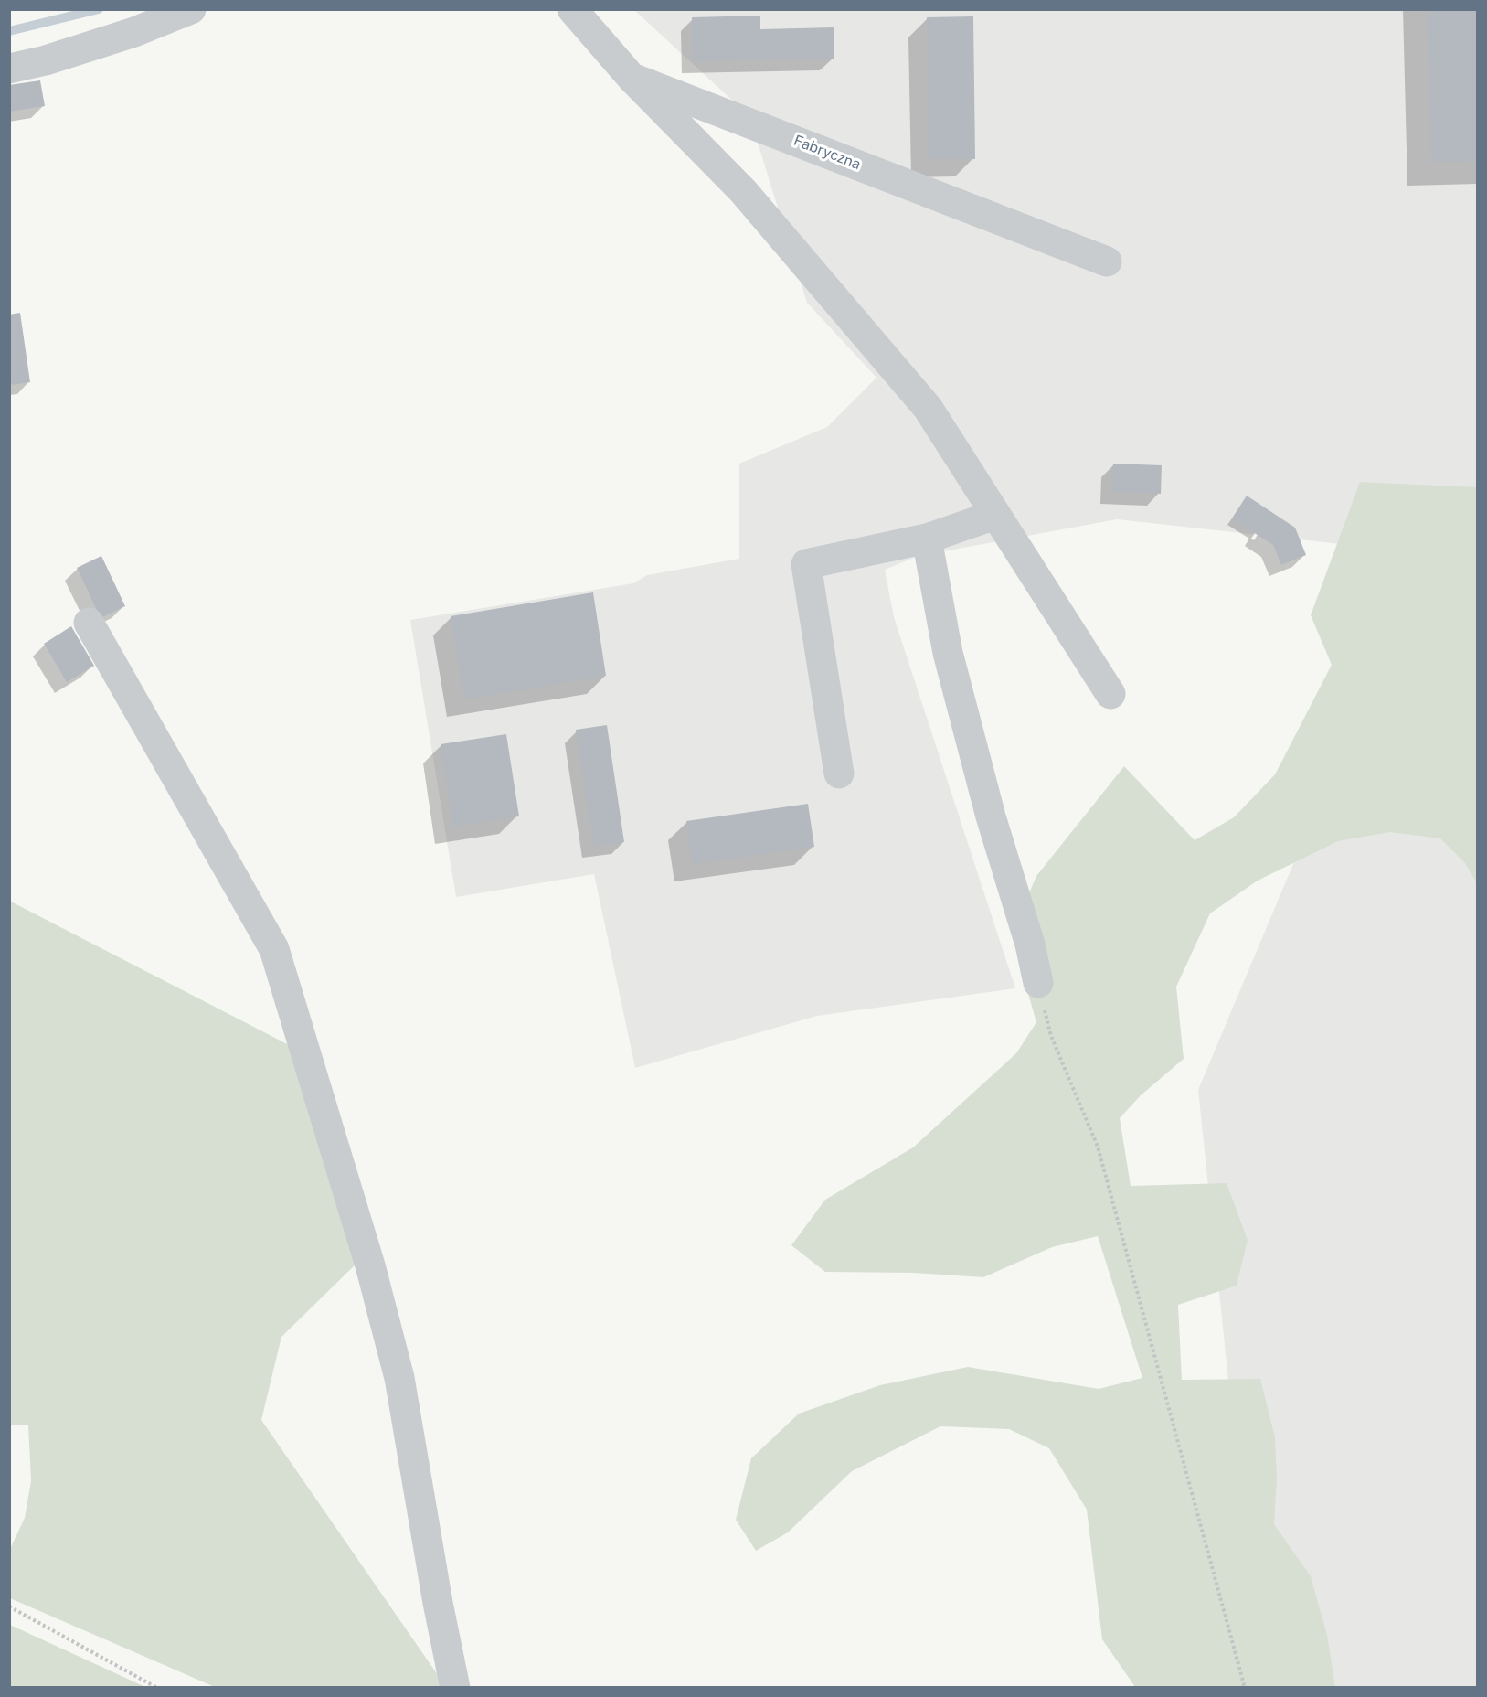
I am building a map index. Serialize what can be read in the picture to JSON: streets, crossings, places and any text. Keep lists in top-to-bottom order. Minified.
{"streets":{"street":["Fabryczna"]}}
